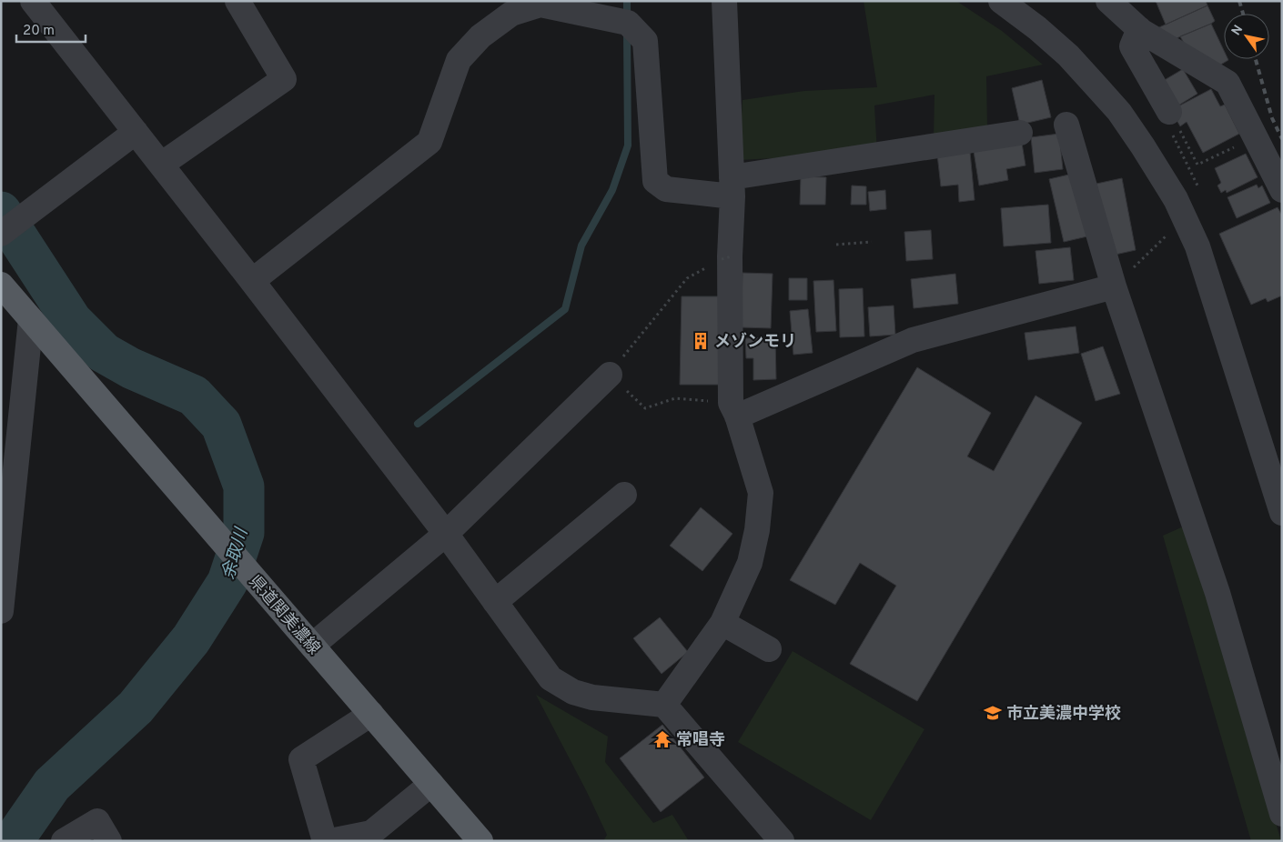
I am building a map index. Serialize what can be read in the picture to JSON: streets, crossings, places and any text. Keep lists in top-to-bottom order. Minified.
{"streets":{"main road":["県道関美濃線"]},"water":["余取川"],"places":{"building":["メゾンモリ"],"school or university":["市立美濃中学校"],"temple":["常唱寺"]},"scale_bar":"20 m","north":"top left"}
